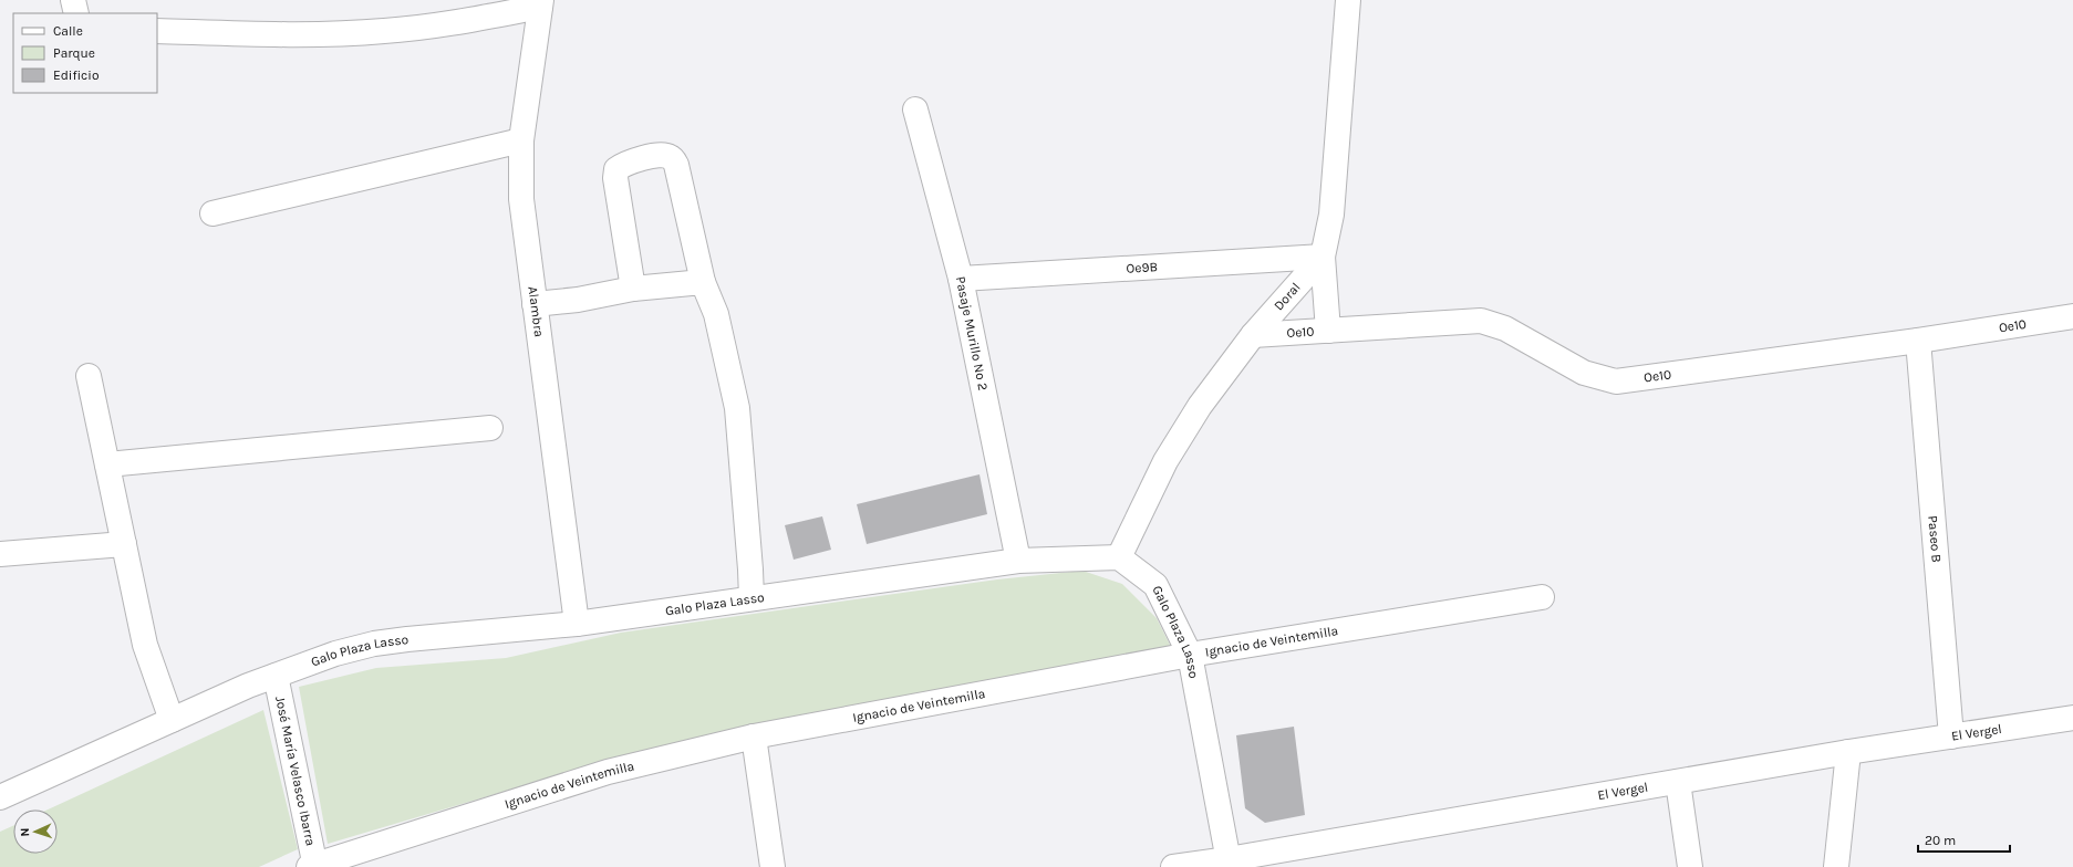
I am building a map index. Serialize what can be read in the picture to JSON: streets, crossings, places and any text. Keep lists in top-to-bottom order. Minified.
{"streets":{"street":["Oe9B","Doral","Alambra","Oe10","Pasaje Murillo No 2","Paseo B","Galo Plaza Lasso","Ignacio de Veintemilla","El Vergel","José María Velasco Ibarra"]},"crossings":[["Oe9B","Doral"],["Oe9B","Pasaje Murillo No 2"],["Doral","Oe10"],["Doral","Galo Plaza Lasso"],["Alambra","Galo Plaza Lasso"],["Oe10","Paseo B"],["Pasaje Murillo No 2","Galo Plaza Lasso"],["Paseo B","El Vergel"],["Galo Plaza Lasso","Ignacio de Veintemilla"],["Galo Plaza Lasso","El Vergel"],["Galo Plaza Lasso","José María Velasco Ibarra"],["Ignacio de Veintemilla","José María Velasco Ibarra"]],"legend":["Calle","Parque","Edificio"],"scale_bar":"20 m","north":"left"}
